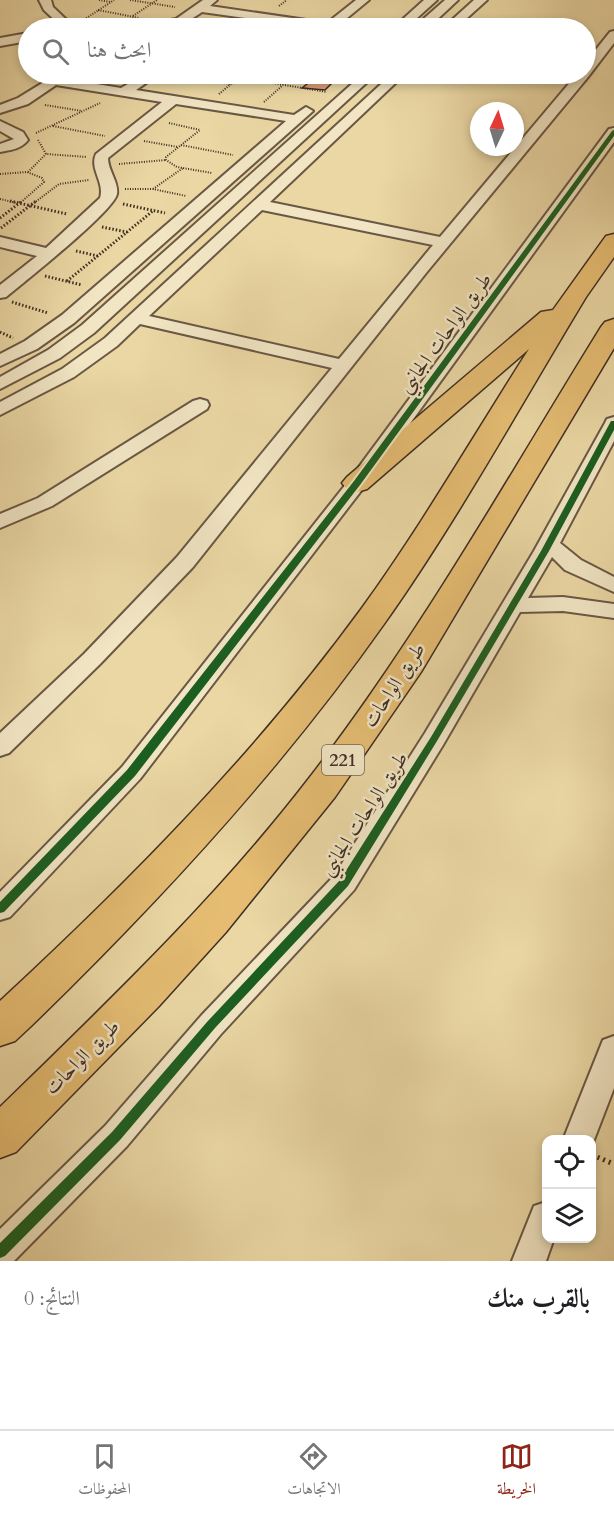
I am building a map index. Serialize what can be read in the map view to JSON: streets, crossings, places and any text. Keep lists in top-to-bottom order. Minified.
{"streets":{"highway":["طريق الواحات","221"],"street":["طريق الواحات الجانبي"]},"north":"top","page":{"search":"ابحث هنا","heading":["بالقرب منك","النتائج: 0"],"nav":["الخريطة","الاتجاهات","المحفوظات"]}}
